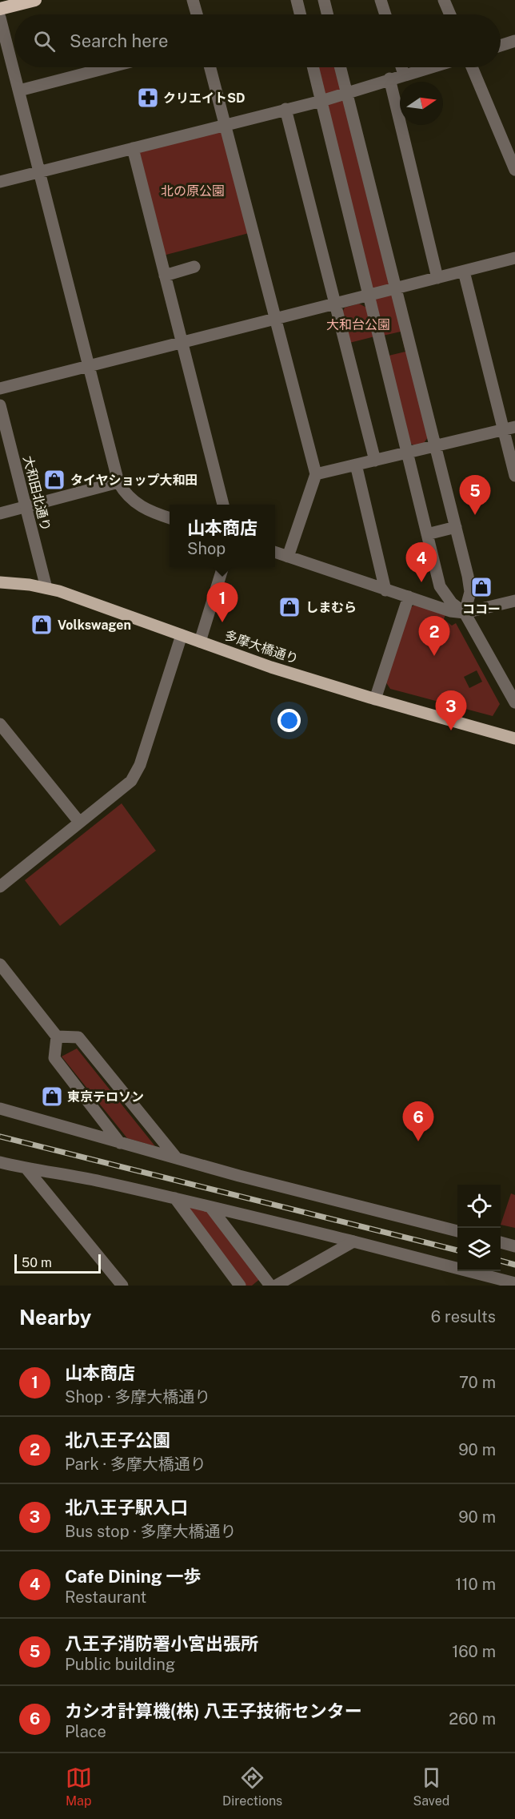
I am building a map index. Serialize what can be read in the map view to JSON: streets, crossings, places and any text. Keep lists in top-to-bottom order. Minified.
{"streets":{"main road":["多摩大橋通り"],"street":["大和田北通り"]},"crossings":[["大和田北通り","多摩大橋通り"]],"parks":["北の原公園","大和台公園"],"places":{"pharmacy":["クリエイトSD"],"shop":["タイヤショップ大和田","ココー","しまむら","Volkswagen","東京テロソン"]},"scale_bar":"50 m","north":"right","page":{"search":"Search here","pins":["5","4","1","2","3","6"],"popup":["山本商店","Shop"],"scale":"50 m","heading":["Nearby","6 results"],"list":[{"mark":"1","name":"山本商店","note":"Shop · 多摩大橋通り","value":"70 m"},{"mark":"2","name":"北八王子公園","note":"Park · 多摩大橋通り","value":"90 m"},{"mark":"3","name":"北八王子駅入口","note":"Bus stop · 多摩大橋通り","value":"90 m"},{"mark":"4","name":"Cafe Dining 一歩","note":"Restaurant","value":"110 m"},{"mark":"5","name":"八王子消防署小宮出張所","note":"Public building","value":"160 m"},{"mark":"6","name":"カシオ計算機(株) 八王子技術センター","note":"Place","value":"260 m"}],"nav":["Map","Directions","Saved"]}}
